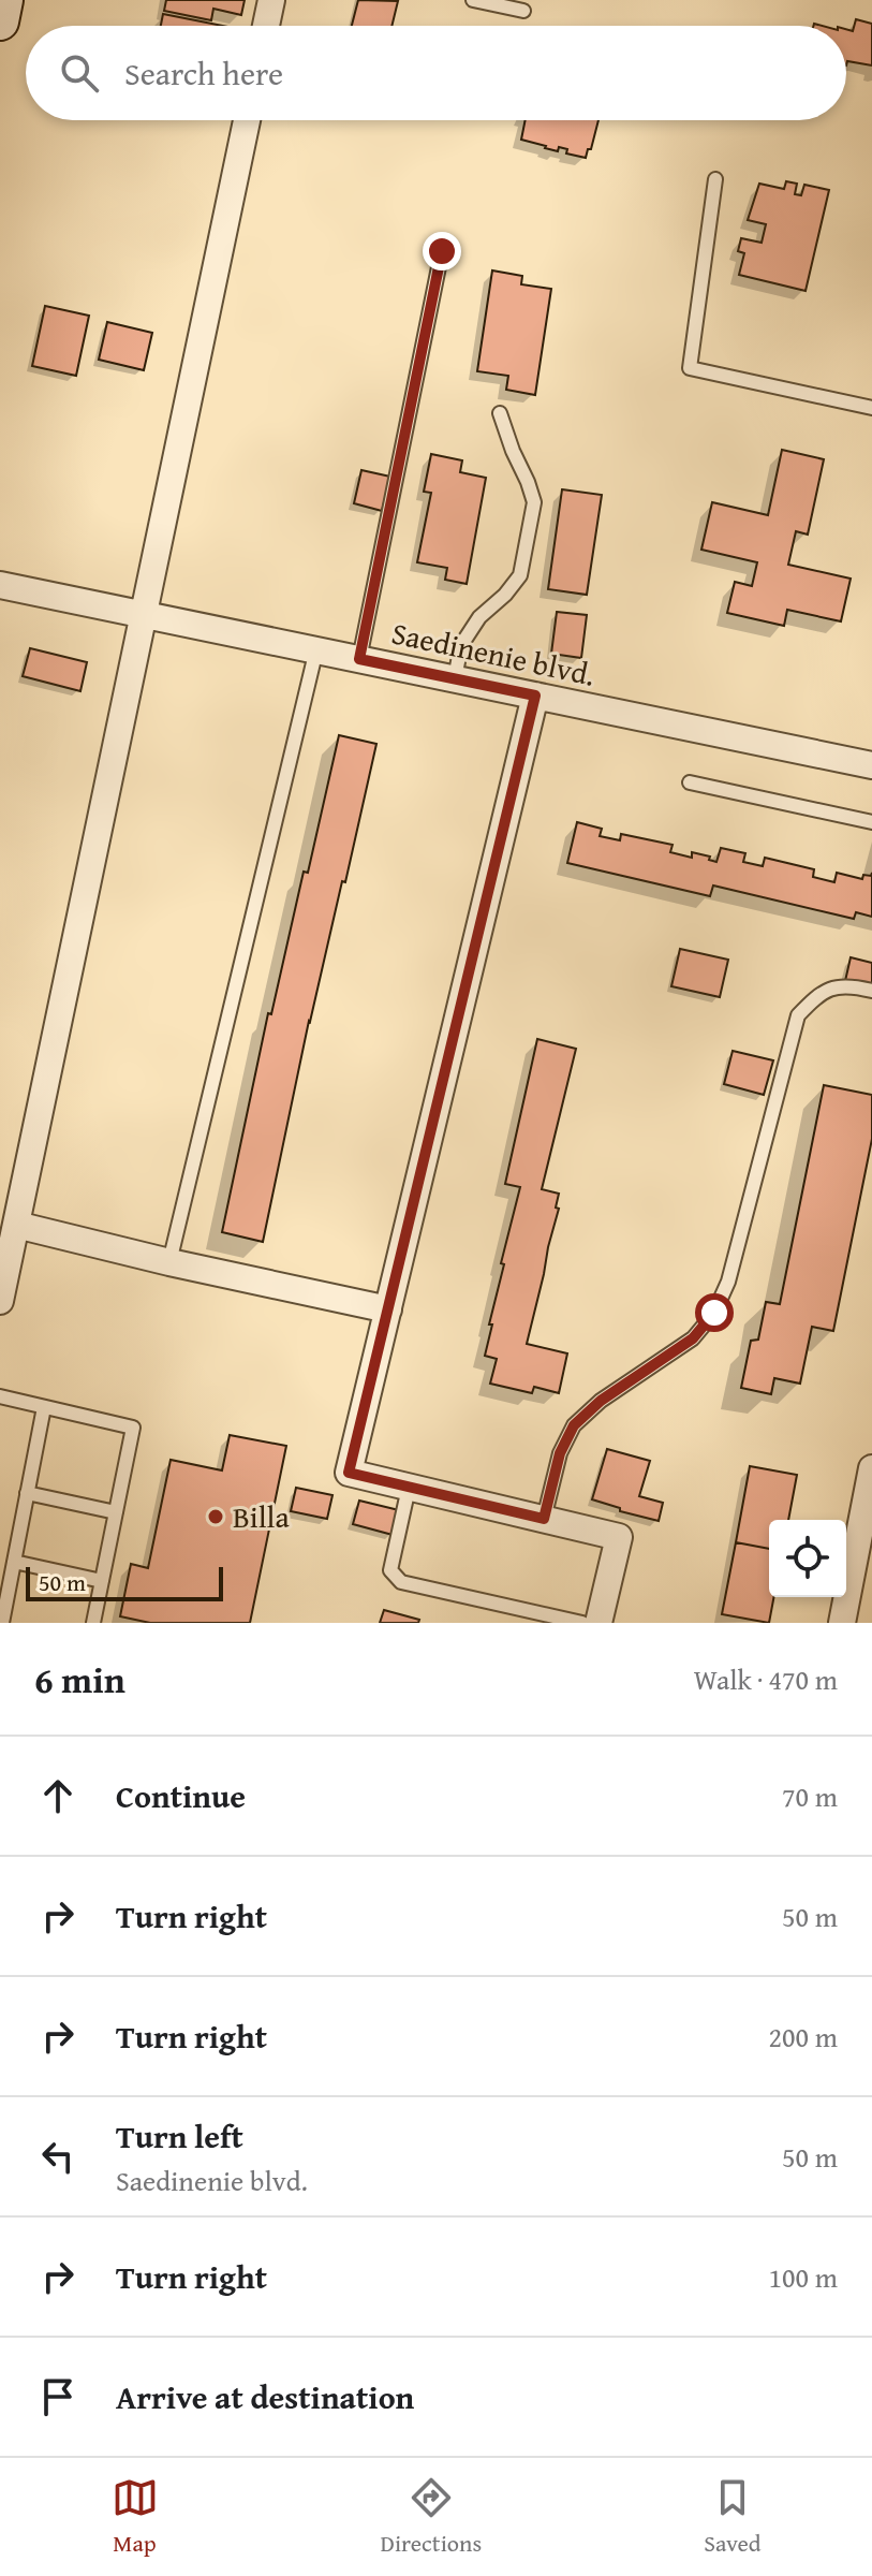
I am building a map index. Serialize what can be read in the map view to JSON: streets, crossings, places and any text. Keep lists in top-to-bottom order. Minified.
{"streets":{"street":["Saedinenie blvd."]},"places":["Billa"],"scale_bar":"50 m","page":{"search":"Search here","scale":"50 m","heading":["6 min","Walk · 470 m"],"list":[["Continue","70 m"],["Turn right","50 m"],["Turn right","200 m"],["Turn left","Saedinenie blvd.","50 m"],["Turn right","100 m"],"Arrive at destination"],"nav":["Map","Directions","Saved"]}}
